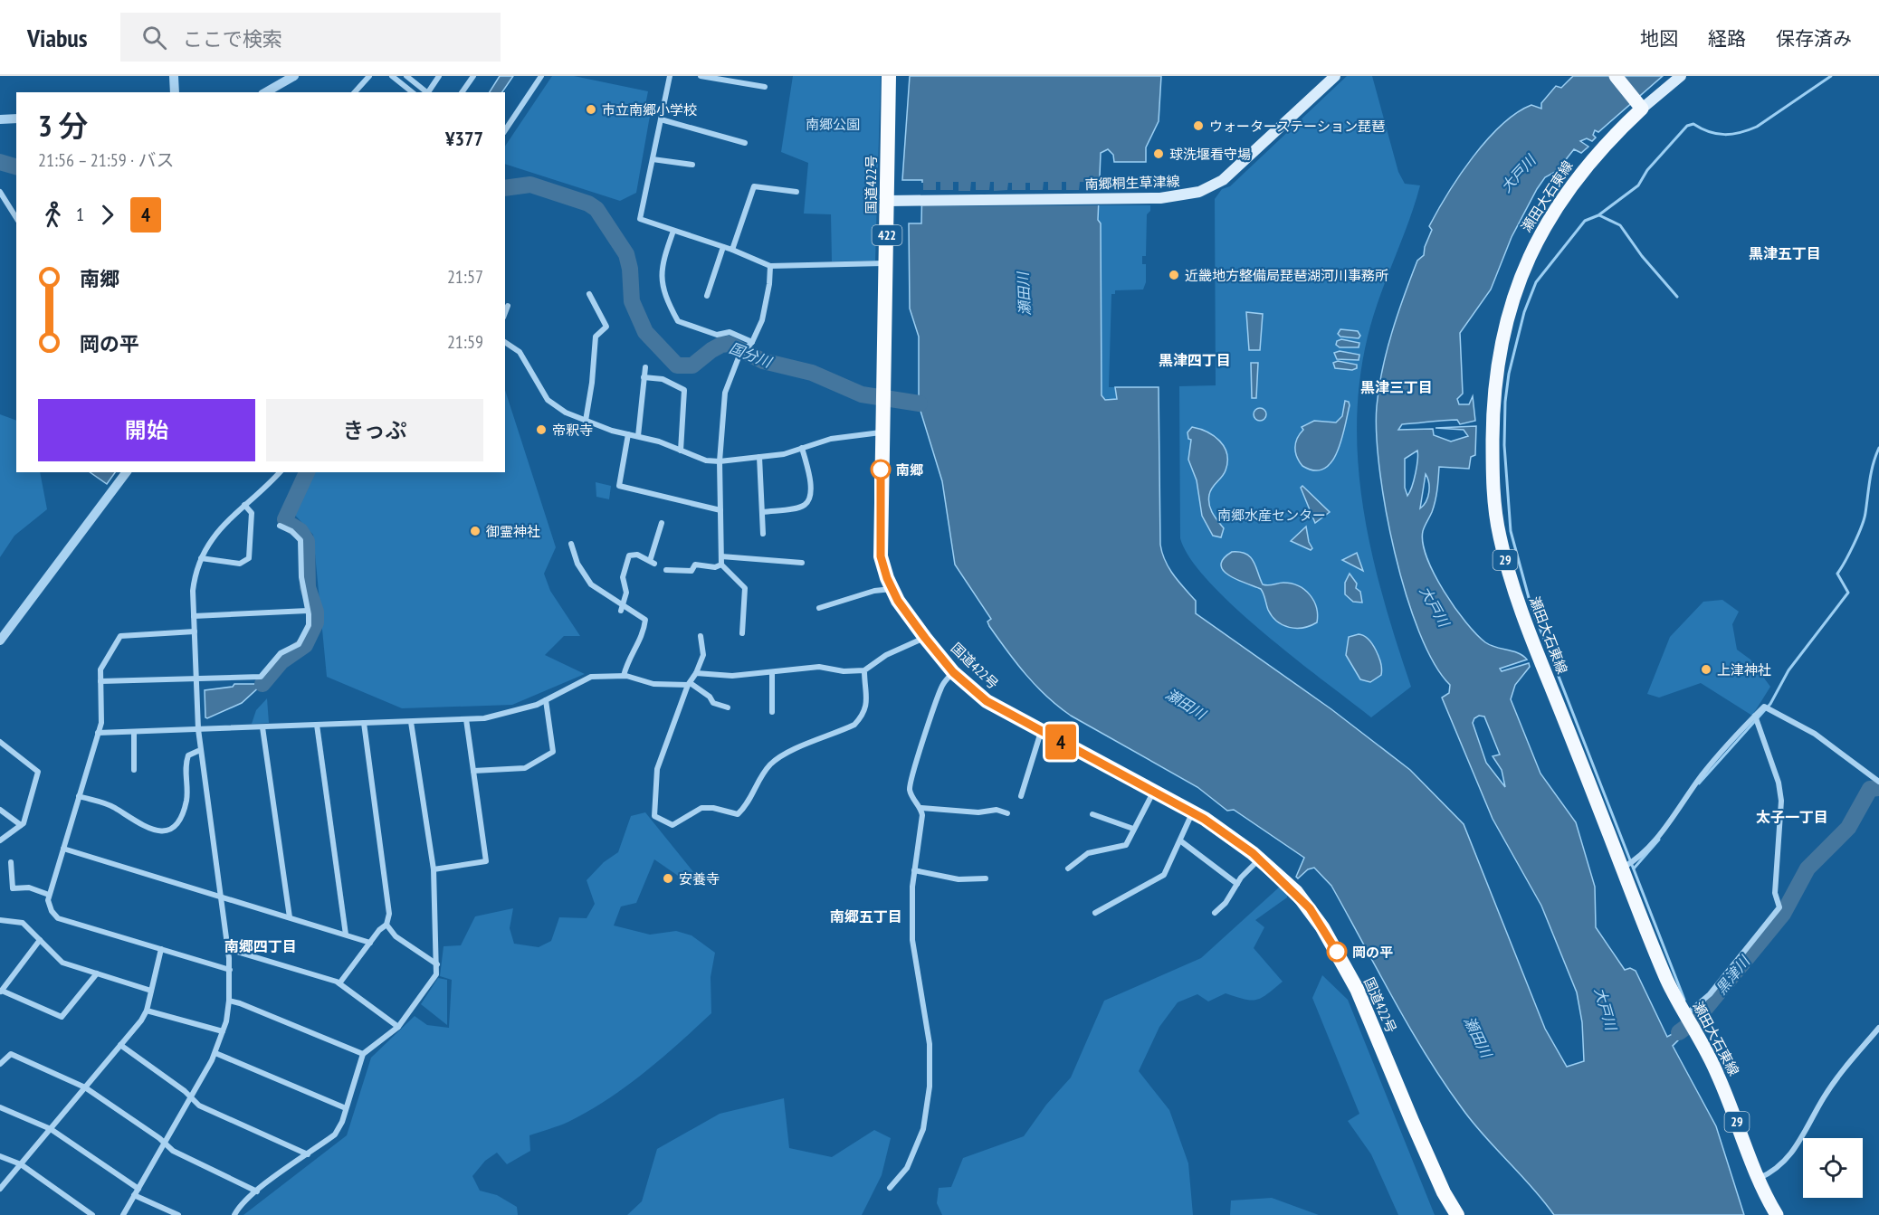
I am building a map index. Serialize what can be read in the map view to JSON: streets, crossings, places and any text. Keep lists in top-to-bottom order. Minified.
{"streets":{"highway":["国道422号","422"],"main road":["南郷桐生草津線","瀬田大石東線","29"]},"crossings":[["南郷桐生草津線","国道422号"]],"districts":["黒津五丁目","黒津四丁目","黒津三丁目","太子一丁目","南郷五丁目","南郷四丁目"],"water":["大戸川","瀬田川","国分川","黒津川"],"parks":["南郷公園","南郷水産センター"],"places":["市立南郷小学校","ウォーターステーション琵琶","球洗堰看守場","近畿地方整備局琵琶湖河川事務所","帝釈寺","南郷","御霊神社","上津神社","安養寺","岡の平"],"lines":["bus line 4"],"page":{"header":"Viabus","search":"ここで検索","nav":["地図","経路","保存済み"],"on_map":"4","heading":["3 分","21:56 – 21:59 · バス","¥377"],"legs":["1","4"],"list":[{"name":"南郷","value":"21:57"},{"name":"岡の平","value":"21:59"}],"buttons":["開始","きっぷ"]}}
